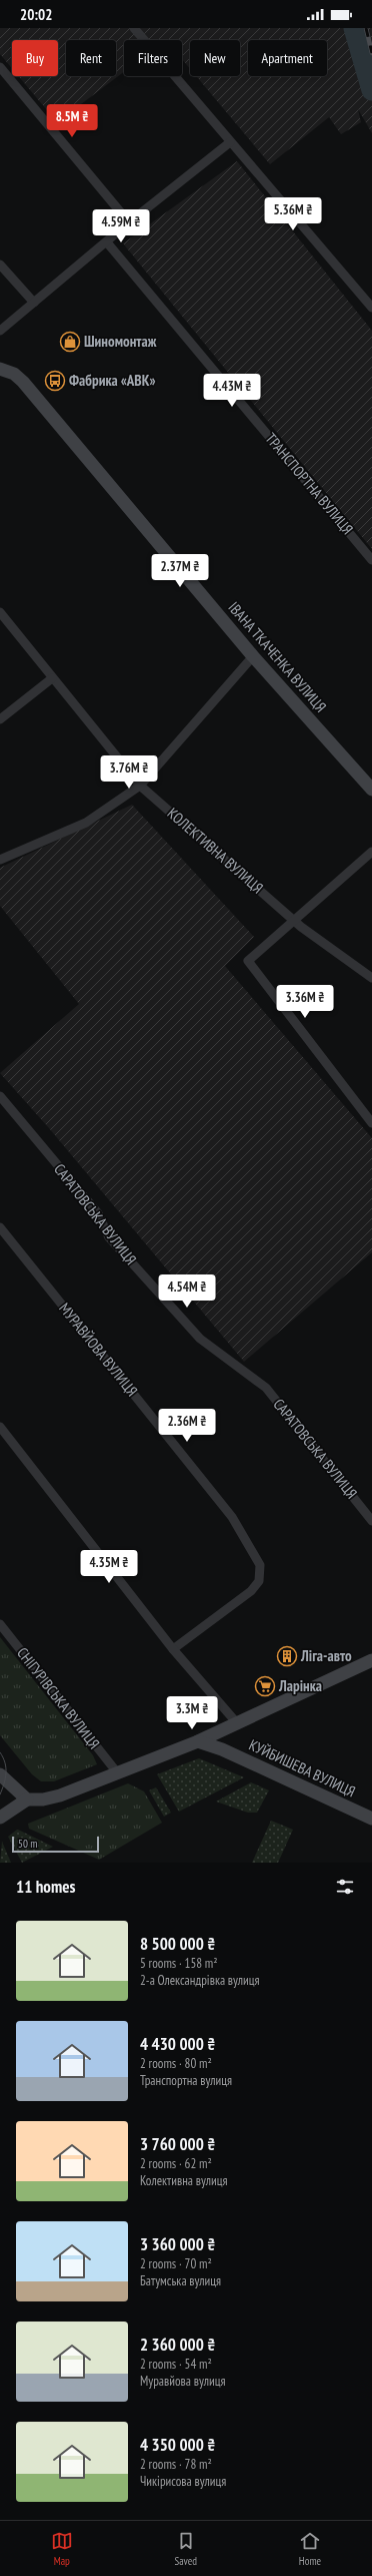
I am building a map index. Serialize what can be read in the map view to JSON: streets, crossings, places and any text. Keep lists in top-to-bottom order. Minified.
{"streets":{"main road":["ІВАНА ТКАЧЕНКА ВУЛИЦЯ","КУЙБИШЕВА ВУЛИЦЯ"],"street":["ТРАНСПОРТНА ВУЛИЦЯ","КОЛЕКТИВНА ВУЛИЦЯ","САРАТОВСЬКА ВУЛИЦЯ","МУРАВЙОВА ВУЛИЦЯ","СНІГУРІВСЬКА ВУЛИЦЯ"]},"places":{"shop":["Шиномонтаж"],"bus stop":["Фабрика «АВК»"],"building":["Ліга-авто"],"supermarket":["Ларінка"]},"scale_bar":"50 m","page":{"status":"20:02","chip":["Buy","Rent","Filters","New","Apartment"],"price":["8.5M ₴","5.36M ₴","4.59M ₴","4.43M ₴","2.37M ₴","3.76M ₴","3.36M ₴","4.54M ₴","2.36M ₴","4.35M ₴","3.3M ₴"],"scale":"50 m","heading":"11 homes","list":[{"name":"8 500 000 ₴","note":"5 rooms · 158 m² · 2-а Олександрівка вулиця"},{"name":"4 430 000 ₴","note":"2 rooms · 80 m² · Транспортна вулиця"},{"name":"3 760 000 ₴","note":"2 rooms · 62 m² · Колективна вулиця"},{"name":"3 360 000 ₴","note":"2 rooms · 70 m² · Батумська вулиця"},{"name":"2 360 000 ₴","note":"2 rooms · 54 m² · Муравйова вулиця"},{"name":"4 350 000 ₴","note":"2 rooms · 78 m² · Чикірисова вулиця"}],"tabs":["Map","Saved","Home"]}}
